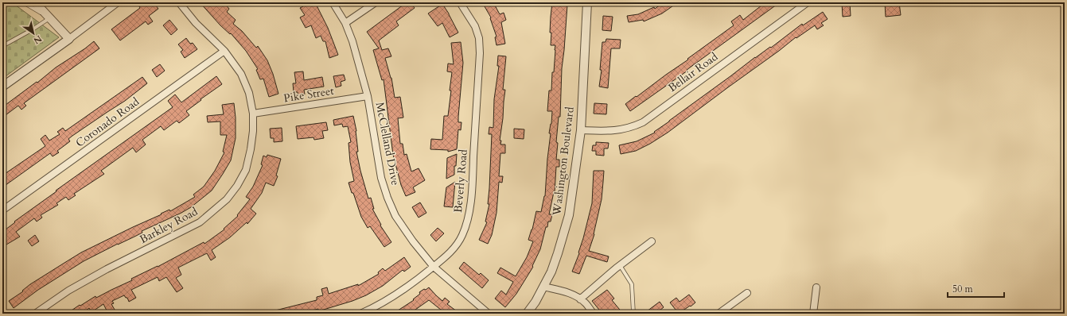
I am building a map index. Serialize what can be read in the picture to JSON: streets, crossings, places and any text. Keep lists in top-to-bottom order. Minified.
{"streets":{"street":["Bellair Road","Pike Street","Coronado Road","McClelland Drive","Washington Boulevard","Beverly Road","Barkley Road"]},"crossings":[["Bellair Road","Washington Boulevard"],["Pike Street","McClelland Drive"],["Pike Street","Barkley Road"],["Coronado Road","Barkley Road"],["McClelland Drive","Beverly Road"]],"scale_bar":"50 m","north":"bottom right"}
